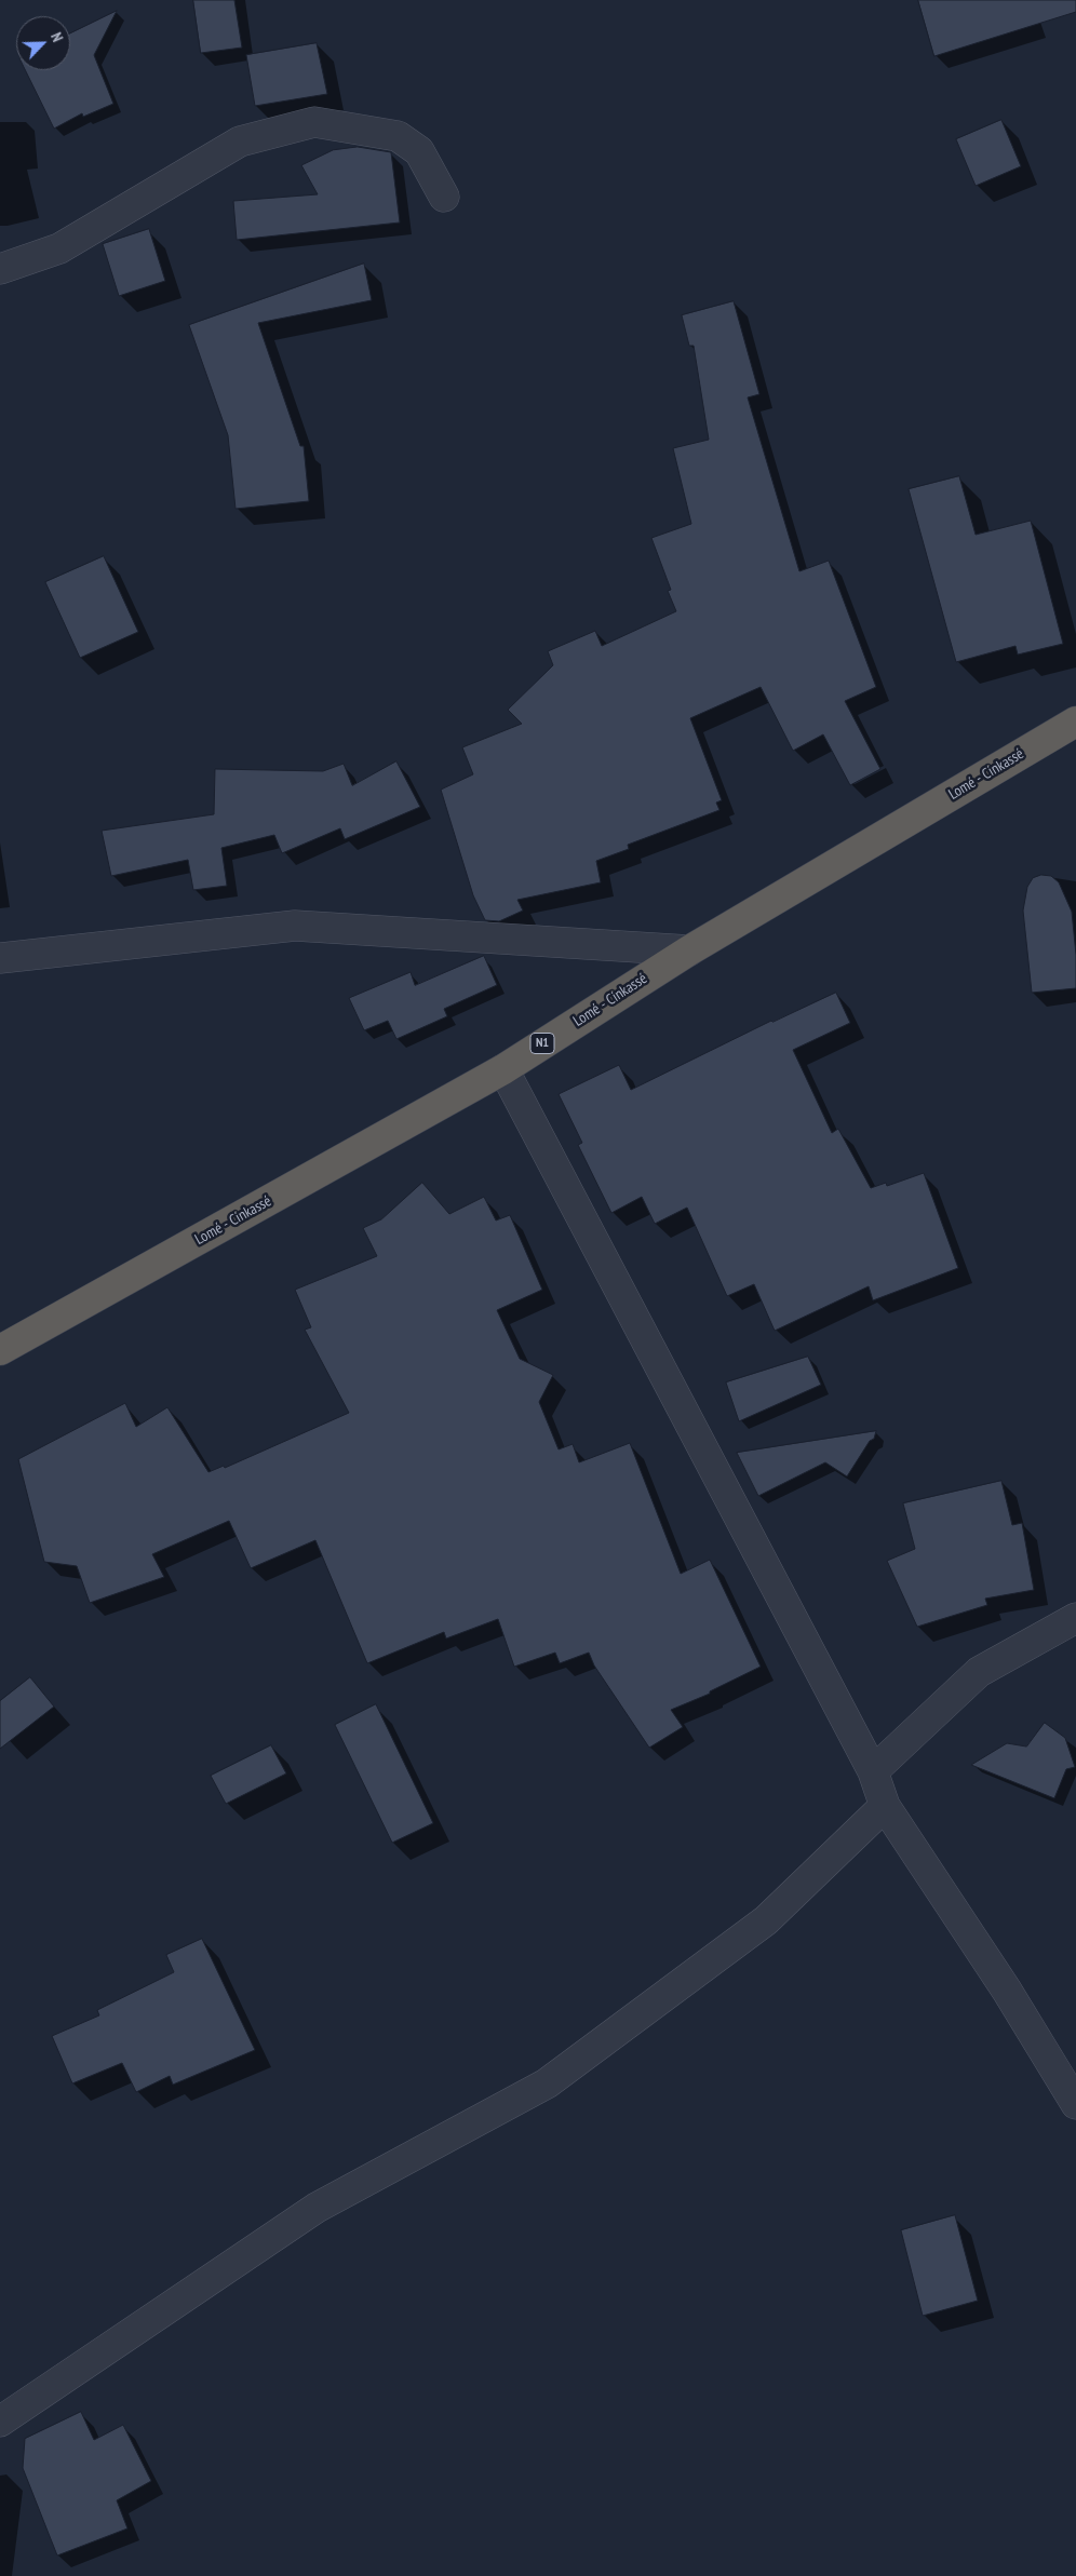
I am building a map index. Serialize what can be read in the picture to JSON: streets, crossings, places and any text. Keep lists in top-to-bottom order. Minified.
{"streets":{"highway":["Lomé - Cinkassé","N1"]},"north":"top right"}
